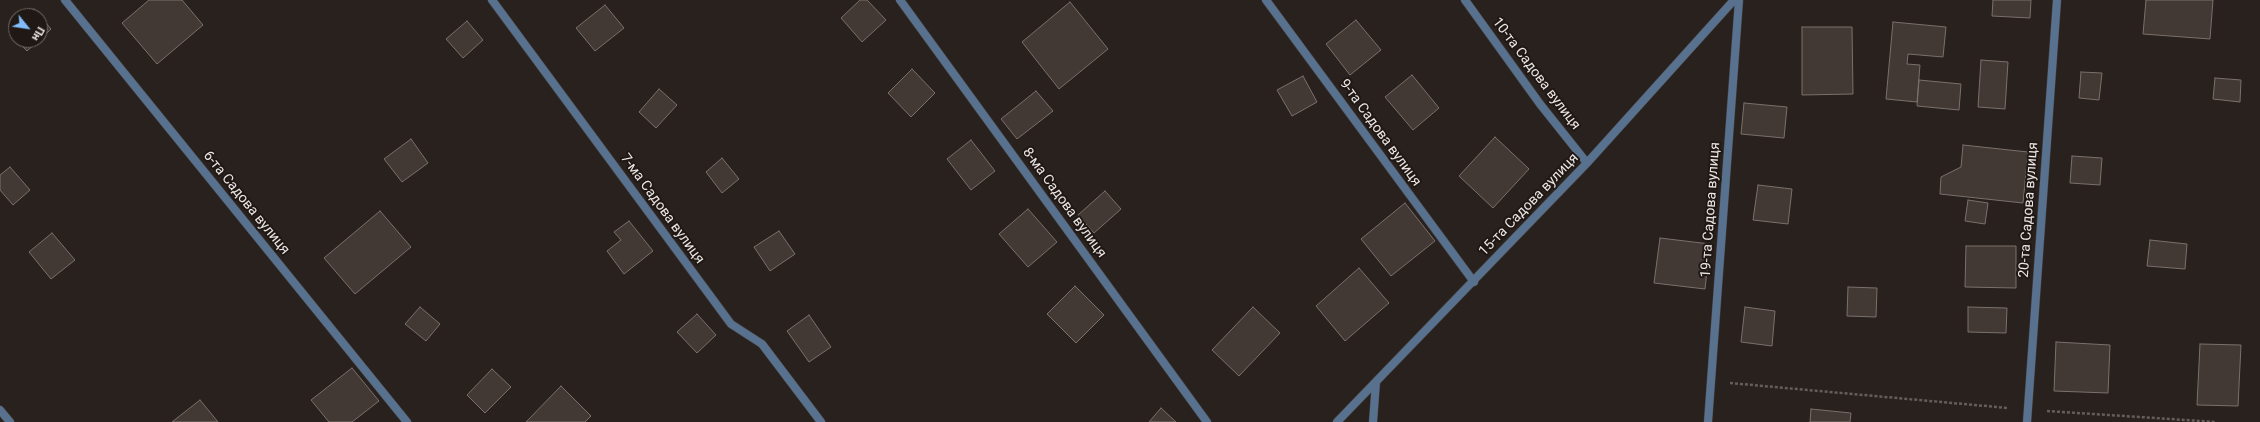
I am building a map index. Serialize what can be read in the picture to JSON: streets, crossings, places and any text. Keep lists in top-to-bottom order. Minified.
{"streets":{"street":["10-та Садова вулиця","9-та Садова вулиця","6-та Садова вулиця","8-ма Садова вулиця","15-та Садова вулиця","7-ма Садова вулиця","19-та Садова вулиця","20-та Садова вулиця"]},"crossings":[["10-та Садова вулиця","15-та Садова вулиця"],["9-та Садова вулиця","15-та Садова вулиця"]],"north":"bottom right"}
